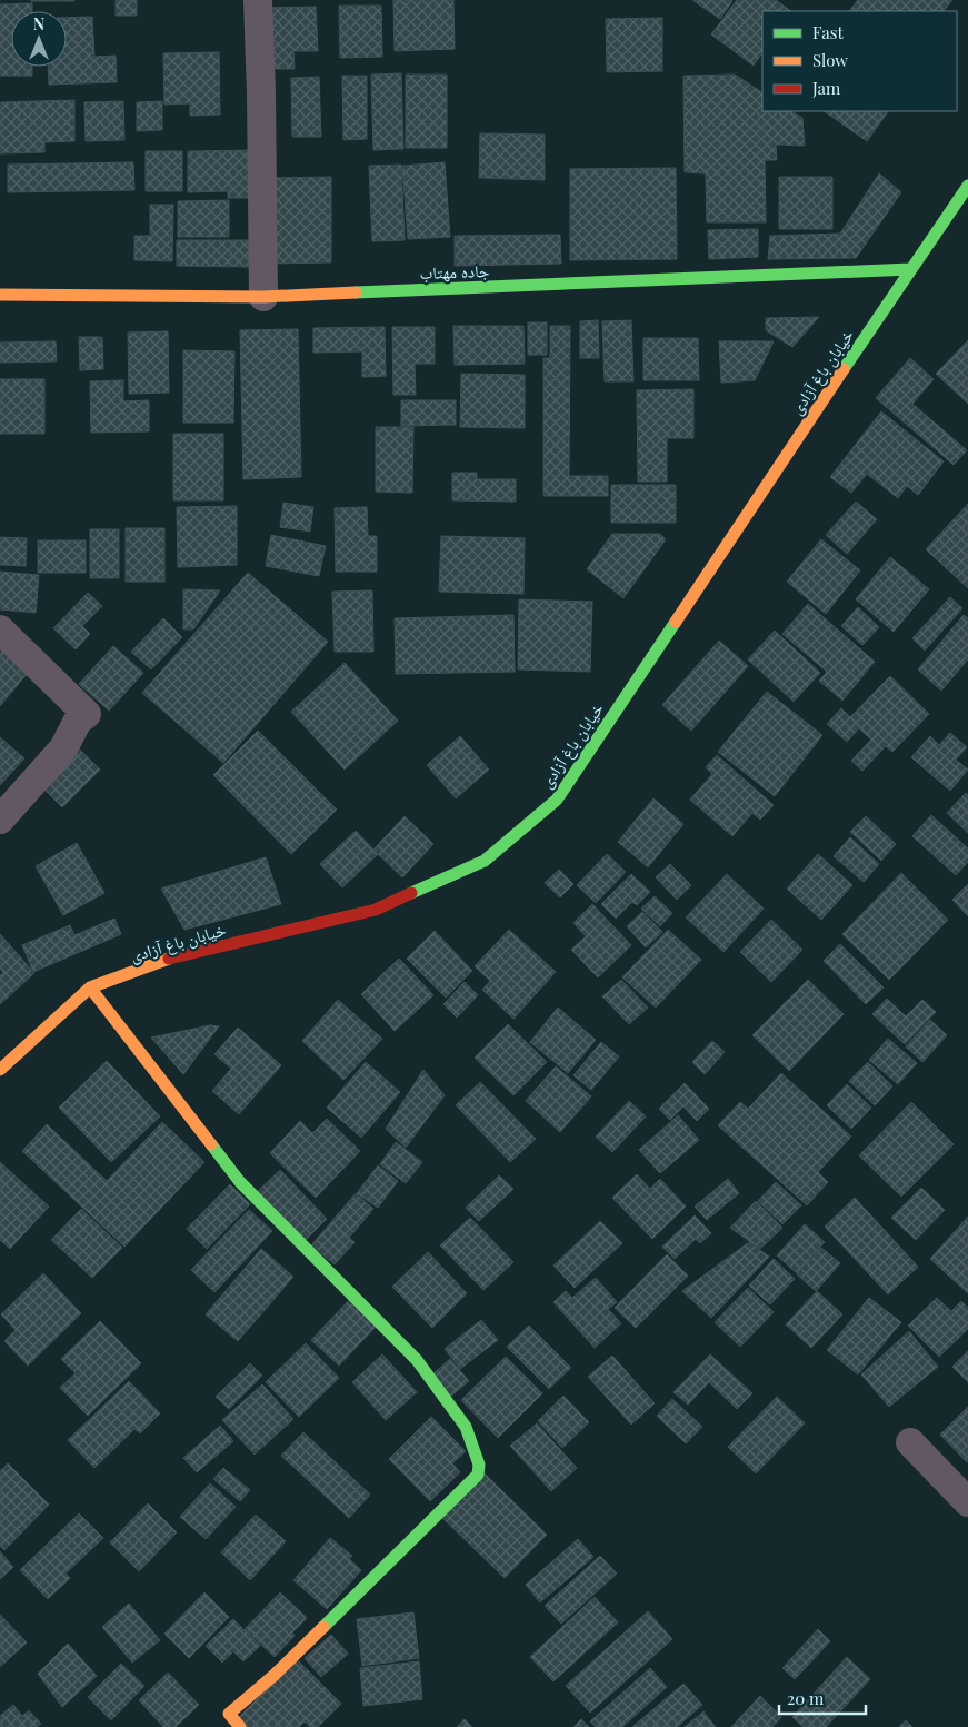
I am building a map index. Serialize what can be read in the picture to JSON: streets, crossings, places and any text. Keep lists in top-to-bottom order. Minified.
{"streets":{"street":["جاده مهتاب","خیابان باغ آزادی"]},"crossings":[["جاده مهتاب","خیابان باغ آزادی"]],"legend":["Fast","Slow","Jam"],"scale_bar":"20 m","north":"top"}
